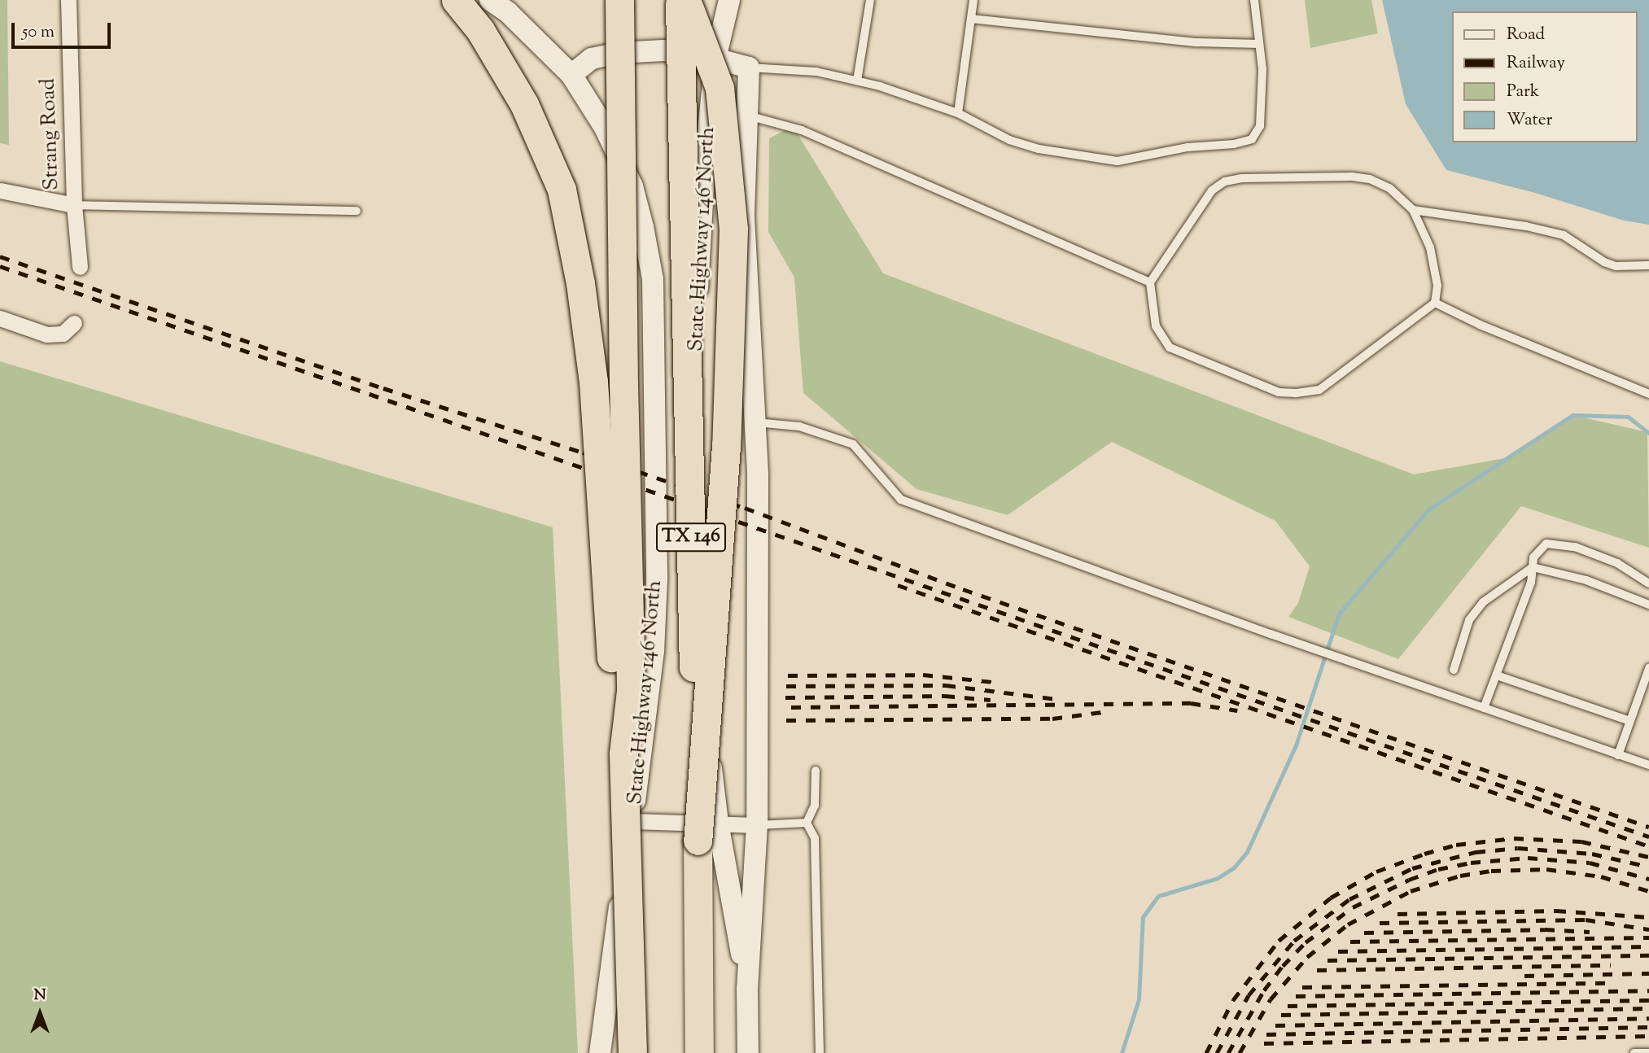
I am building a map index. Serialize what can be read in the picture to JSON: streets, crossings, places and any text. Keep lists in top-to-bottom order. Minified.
{"streets":{"highway":["TX 146"],"main road":["State Highway 146 North"],"street":["Strang Road"]},"crossings":[["State Highway 146 North","TX 146"]],"legend":["Road","Railway","Park","Water"],"scale_bar":"50 m","north":"top"}
